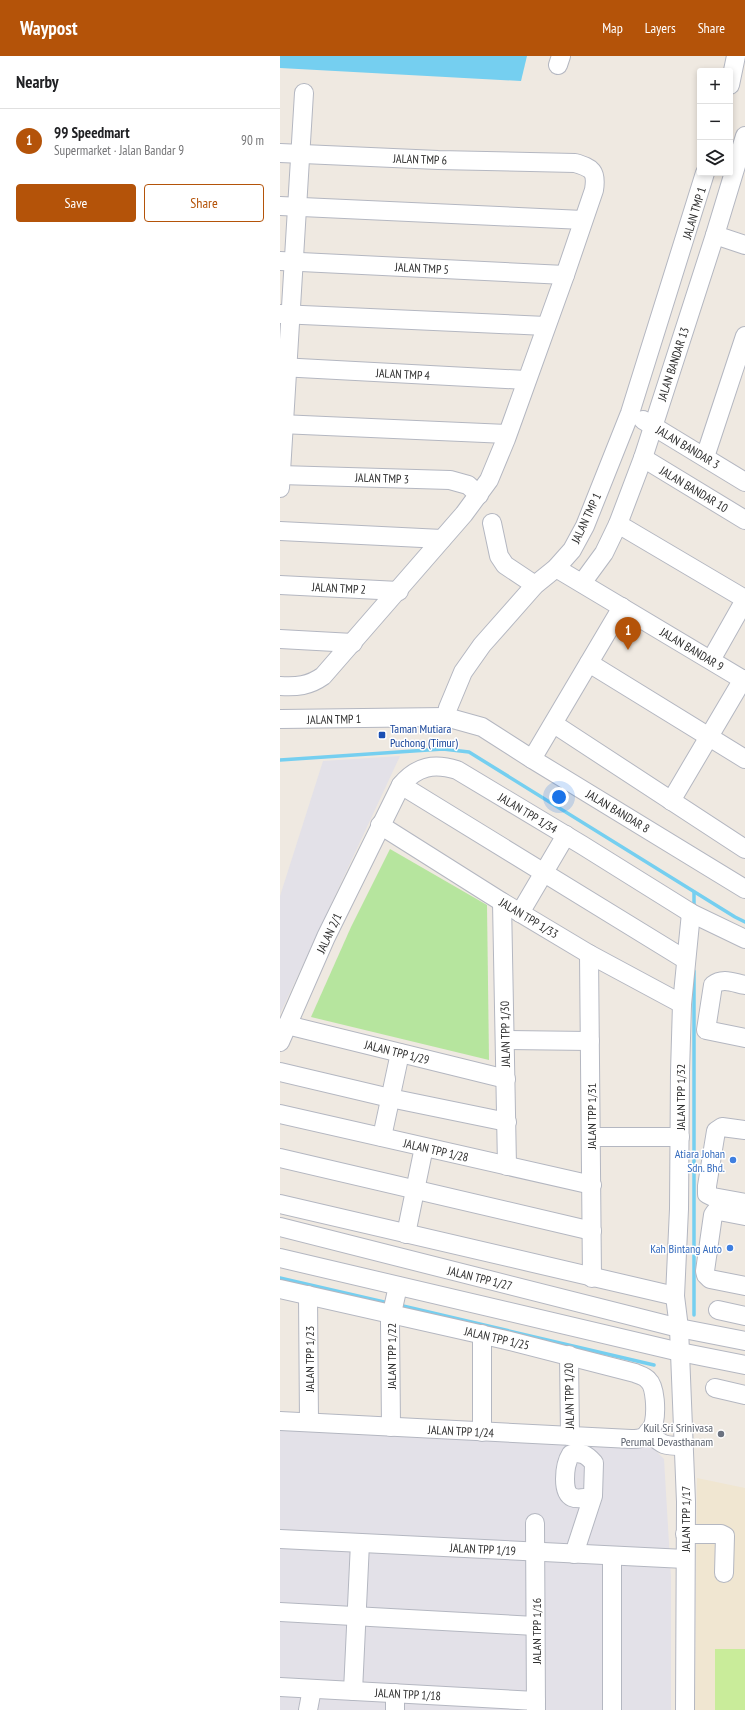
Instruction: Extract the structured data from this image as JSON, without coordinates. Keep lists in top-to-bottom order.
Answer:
{
  "streets": {
    "street": [
      "JALAN TMP 6",
      "JALAN TMP 1",
      "JALAN TMP 5",
      "JALAN BANDAR 13",
      "JALAN TMP 4",
      "JALAN BANDAR 3",
      "JALAN TMP 3",
      "JALAN BANDAR 10",
      "JALAN TMP 2",
      "JALAN BANDAR 9",
      "JALAN BANDAR 8",
      "JALAN TPP 1/34",
      "JALAN TPP 1/33",
      "JALAN 2/1",
      "JALAN TPP 1/30",
      "JALAN TPP 1/29",
      "JALAN TPP 1/32",
      "JALAN TPP 1/31",
      "JALAN TPP 1/28",
      "JALAN TPP 1/27",
      "JALAN TPP 1/25",
      "JALAN TPP 1/22",
      "JALAN TPP 1/23",
      "JALAN TPP 1/20",
      "JALAN TPP 1/24",
      "JALAN TPP 1/17",
      "JALAN TPP 1/19",
      "JALAN TPP 1/16",
      "JALAN TPP 1/18"
    ]
  },
  "crossings": [
    ["JALAN TMP 1", "JALAN BANDAR 3"],
    ["JALAN TMP 1", "JALAN BANDAR 9"],
    ["JALAN TMP 1", "JALAN BANDAR 8"],
    ["JALAN BANDAR 13", "JALAN BANDAR 3"],
    ["JALAN BANDAR 13", "JALAN BANDAR 10"],
    ["JALAN BANDAR 13", "JALAN BANDAR 9"],
    ["JALAN TPP 1/34", "JALAN TPP 1/33"],
    ["JALAN TPP 1/34", "JALAN 2/1"],
    ["JALAN TPP 1/34", "JALAN TPP 1/32"],
    ["JALAN TPP 1/33", "JALAN 2/1"],
    ["JALAN TPP 1/33", "JALAN TPP 1/30"],
    ["JALAN TPP 1/33", "JALAN TPP 1/32"],
    ["JALAN TPP 1/33", "JALAN TPP 1/31"],
    ["JALAN 2/1", "JALAN TPP 1/29"],
    ["JALAN TPP 1/30", "JALAN TPP 1/29"],
    ["JALAN TPP 1/30", "JALAN TPP 1/28"],
    ["JALAN TPP 1/32", "JALAN TPP 1/27"],
    ["JALAN TPP 1/32", "JALAN TPP 1/17"],
    ["JALAN TPP 1/31", "JALAN TPP 1/28"],
    ["JALAN TPP 1/27", "JALAN TPP 1/17"],
    ["JALAN TPP 1/25", "JALAN TPP 1/22"],
    ["JALAN TPP 1/25", "JALAN TPP 1/23"],
    ["JALAN TPP 1/25", "JALAN TPP 1/20"],
    ["JALAN TPP 1/25", "JALAN TPP 1/24"],
    ["JALAN TPP 1/22", "JALAN TPP 1/24"],
    ["JALAN TPP 1/23", "JALAN TPP 1/24"],
    ["JALAN TPP 1/20", "JALAN TPP 1/24"],
    ["JALAN TPP 1/17", "JALAN TPP 1/19"],
    ["JALAN TPP 1/19", "JALAN TPP 1/16"],
    ["JALAN TPP 1/16", "JALAN TPP 1/18"]
  ],
  "places": {
    "transit": ["Taman Mutiara Puchong (Timur)"],
    "other": ["Atiara Johan Sdn. Bhd.", "Kah Bintang Auto", "Kuil Sri Srinivasa Perumal Devasthanam"]
  },
  "page": {
    "header": "Waypost",
    "nav": ["Map", "Layers", "Share"],
    "heading": "Nearby",
    "map_buttons": ["+", "−"],
    "list": [
      {
        "mark": "1",
        "name": "99 Speedmart",
        "note": "Supermarket · Jalan Bandar 9",
        "value": "90 m"
      }
    ],
    "buttons": ["Save", "Share"],
    "pins": "1"
  }
}
